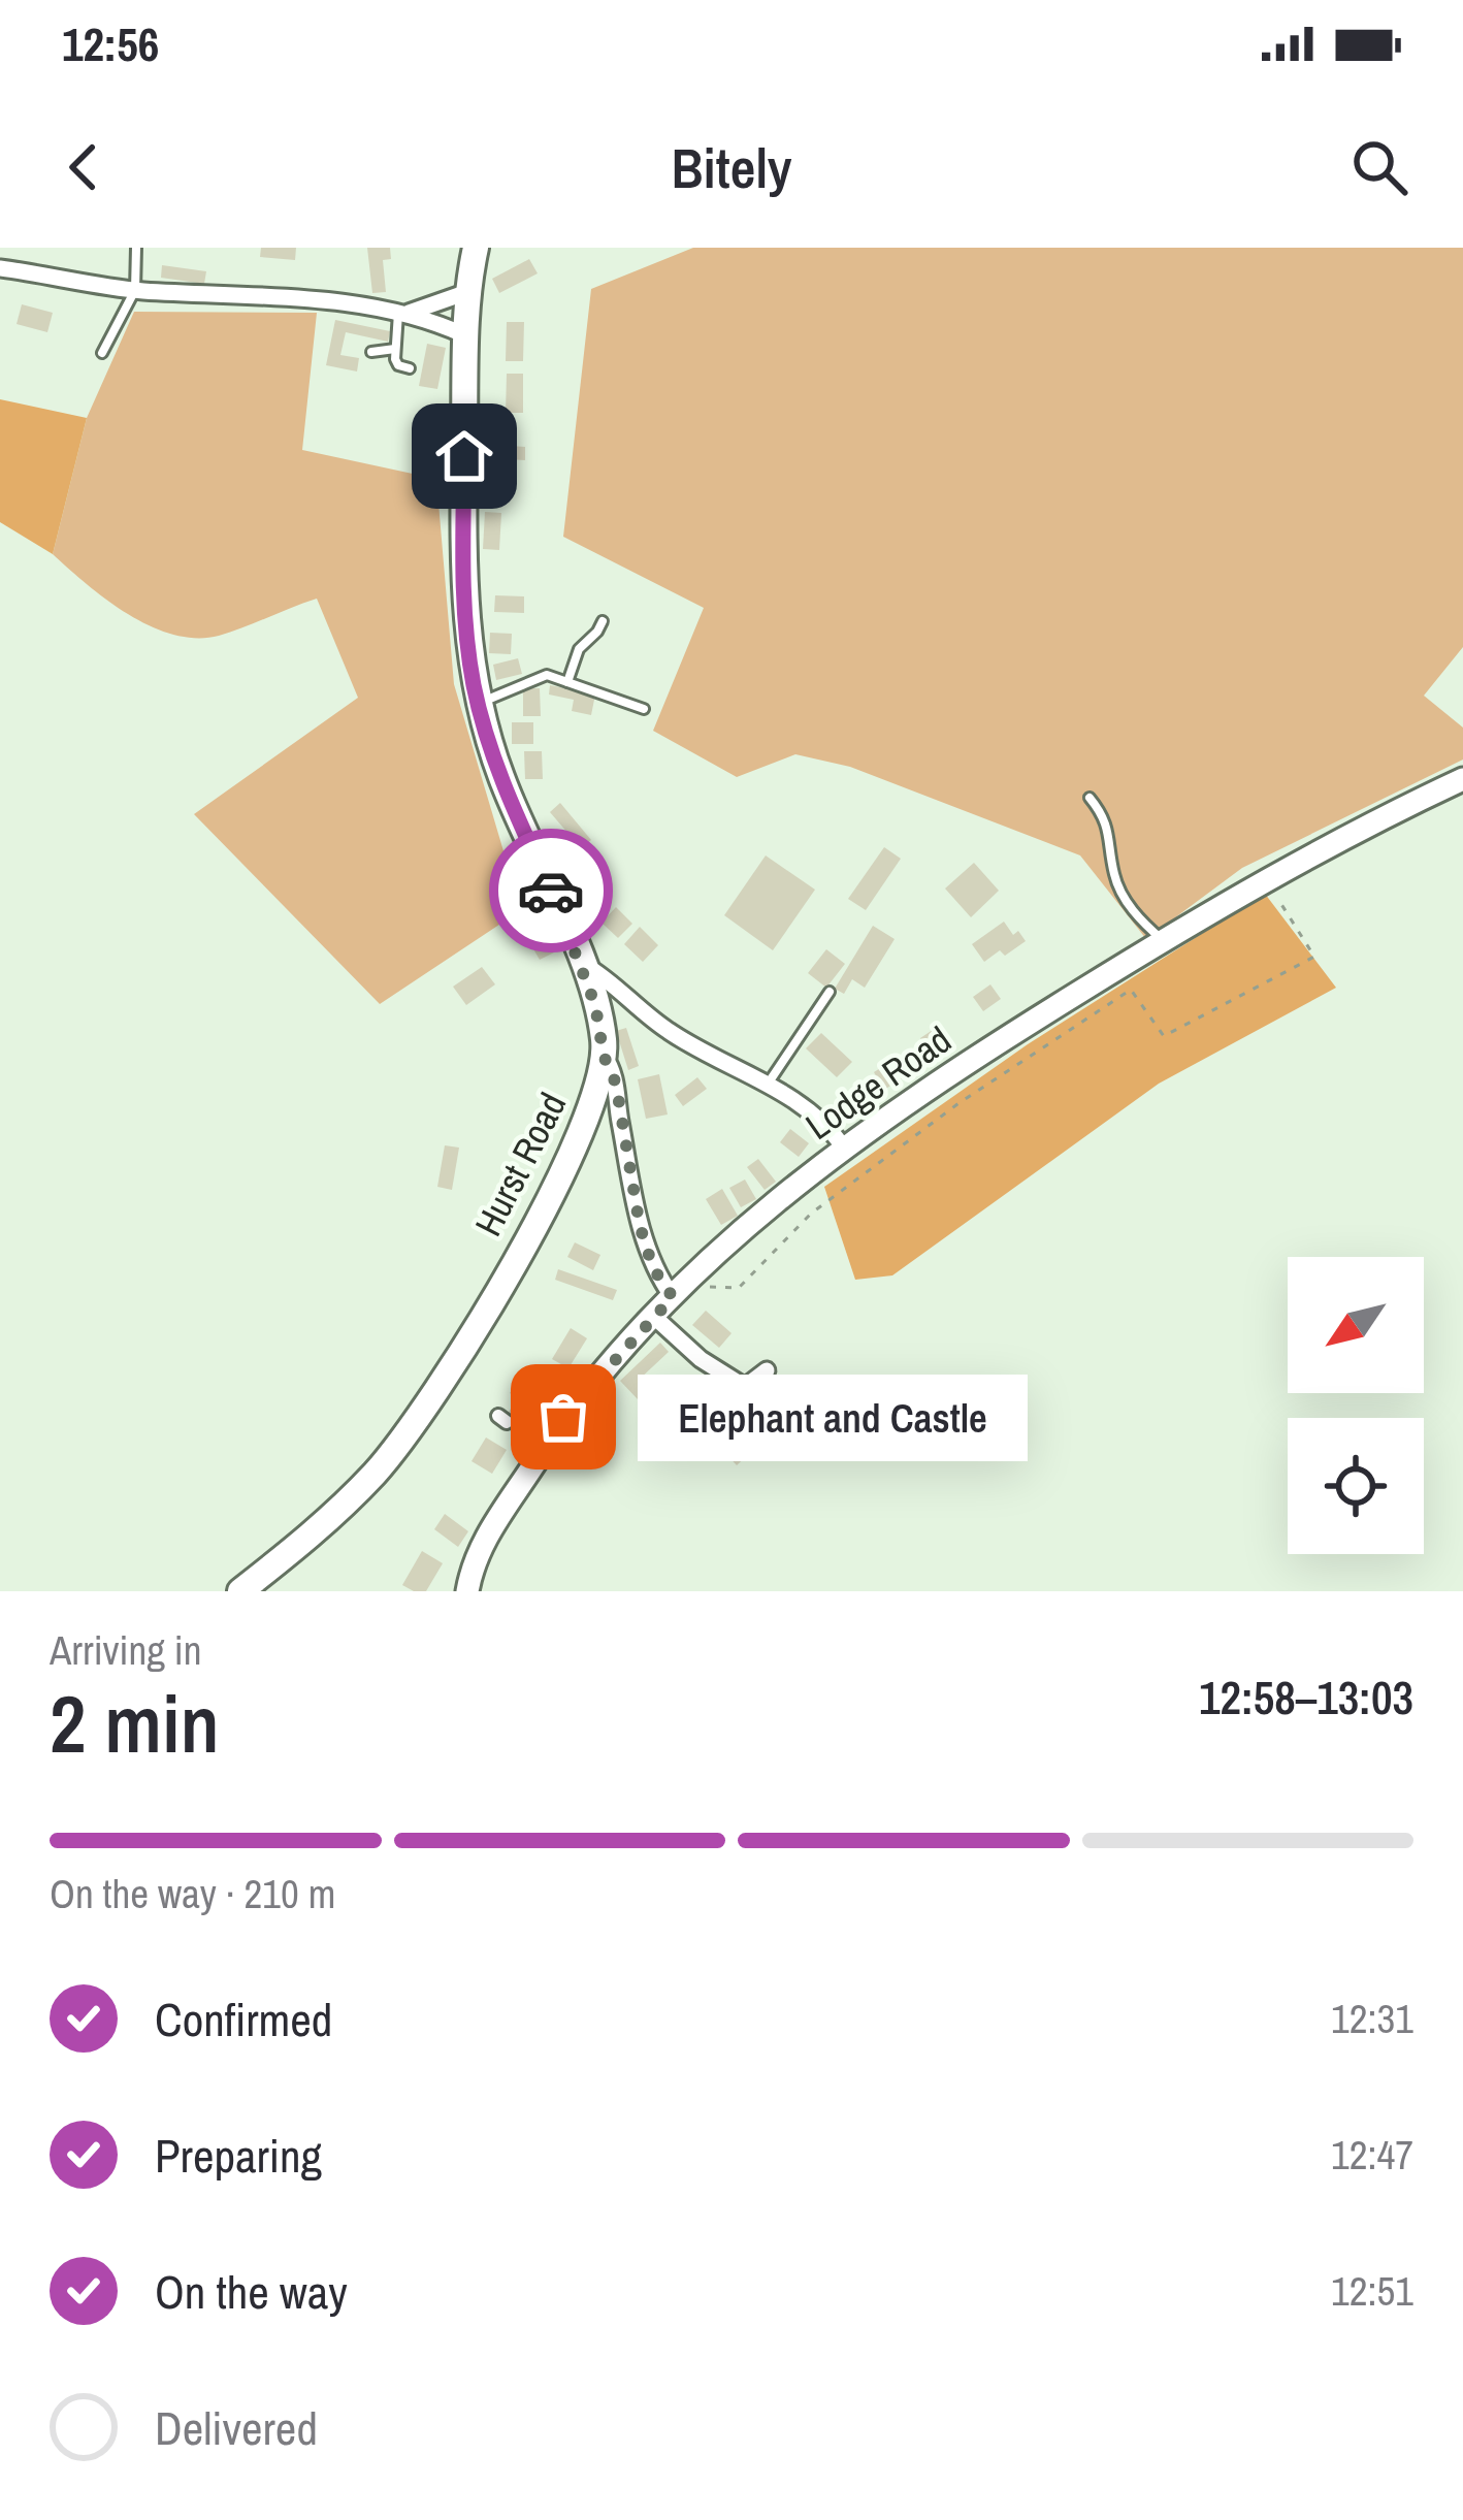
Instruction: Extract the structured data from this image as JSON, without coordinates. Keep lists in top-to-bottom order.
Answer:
{
  "streets": {
    "main road": ["Lodge Road", "Hurst Road"]
  },
  "places": ["Elephant and Castle"],
  "north": "bottom left",
  "page": {
    "status": "12:56",
    "header": "Bitely",
    "bubble": "Elephant and Castle",
    "heading": ["2 min", "Arriving in", "12:58–13:03"],
    "bar": "On the way · 210 m",
    "list": [
      ["Confirmed", "12:31"],
      ["Preparing", "12:47"],
      ["On the way", "12:51"],
      "Delivered"
    ]
  }
}
